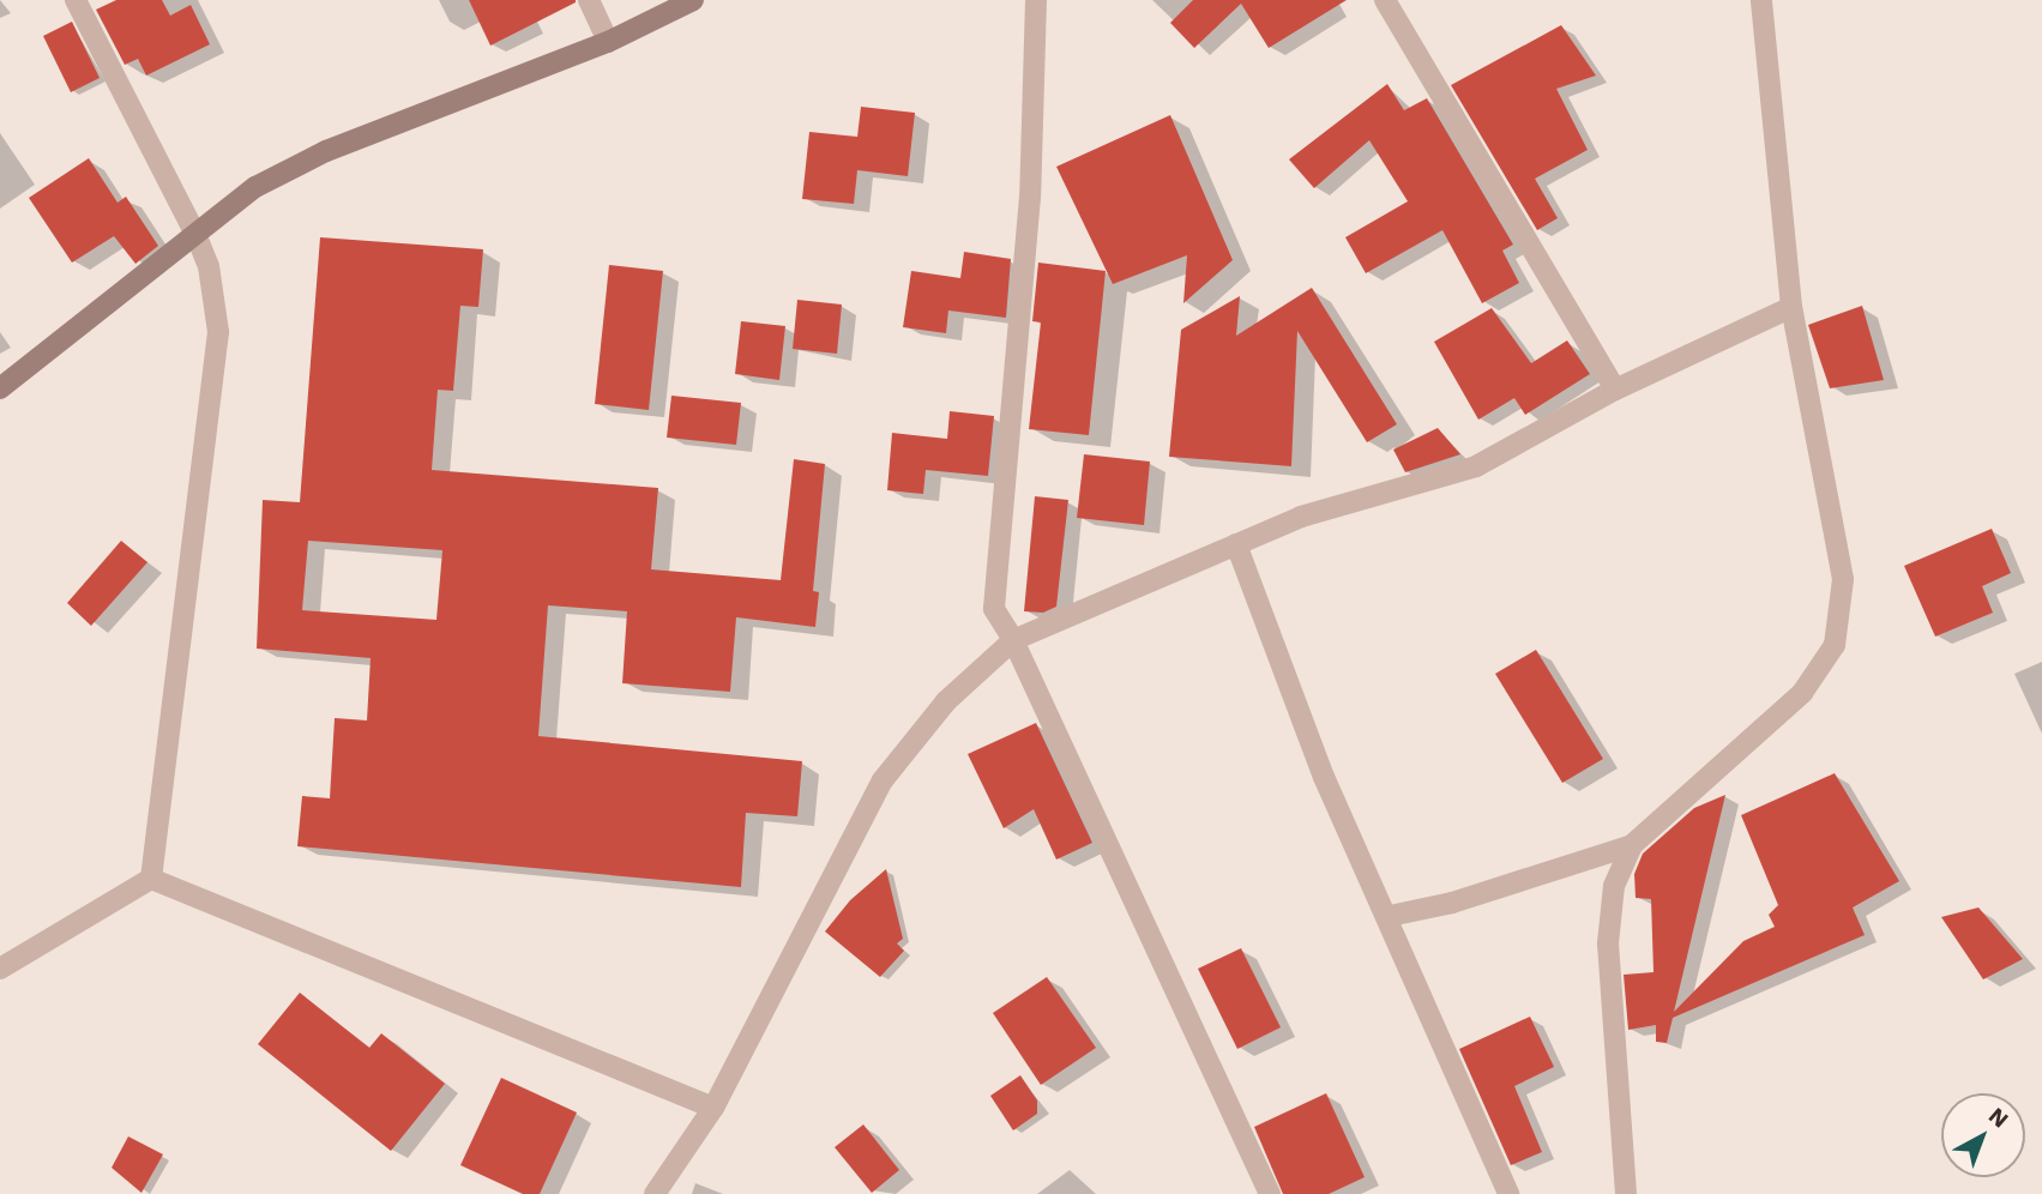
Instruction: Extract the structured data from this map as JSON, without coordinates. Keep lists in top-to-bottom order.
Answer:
{
  "north": "top right"
}
